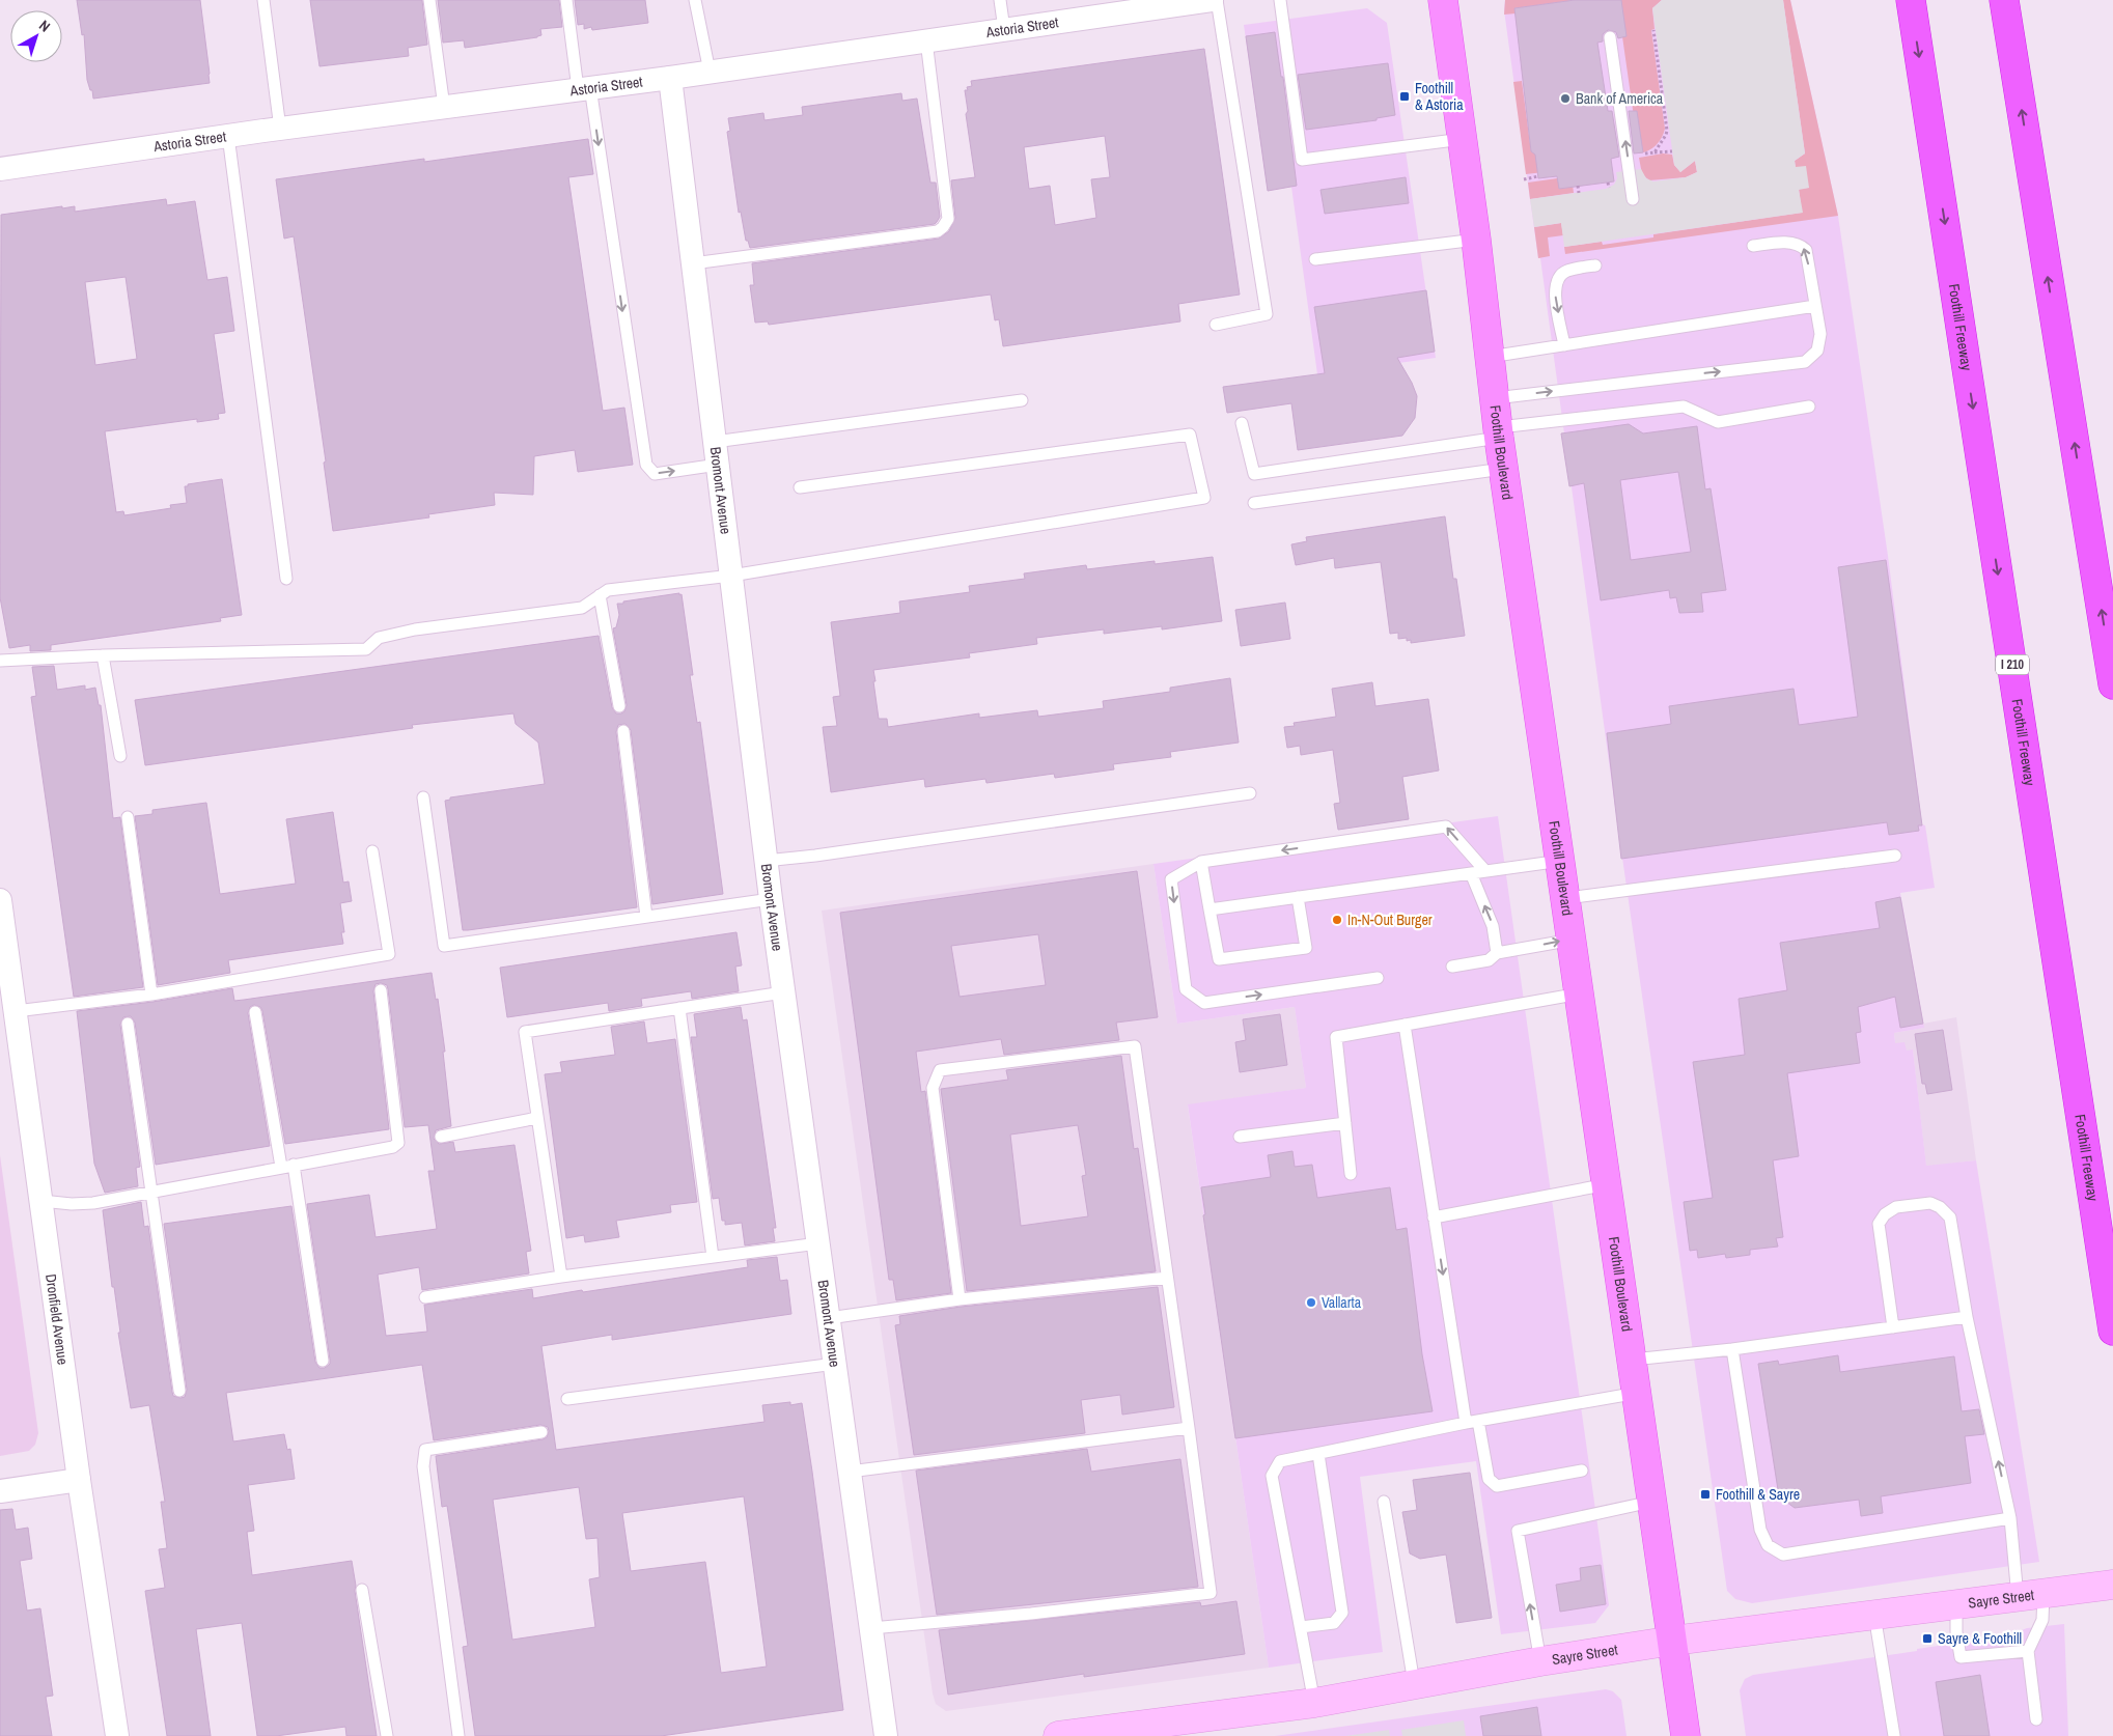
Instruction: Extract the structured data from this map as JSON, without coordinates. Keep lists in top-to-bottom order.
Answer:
{
  "streets": {
    "highway": ["Foothill Freeway", "I 210"],
    "main road": ["Foothill Boulevard"],
    "street": [
      "Astoria Street",
      "Bromont Avenue",
      "Dronfield Avenue",
      "Sayre Street"
    ]
  },
  "crossings": [
    ["Astoria Street", "Bromont Avenue"],
    ["Foothill Boulevard", "Sayre Street"]
  ],
  "places": {
    "transit": ["Foothill & Astoria", "Foothill & Sayre", "Sayre & Foothill"],
    "other": ["Bank of America", "In-N-Out Burger", "Vallarta"]
  },
  "north": "top right"
}
